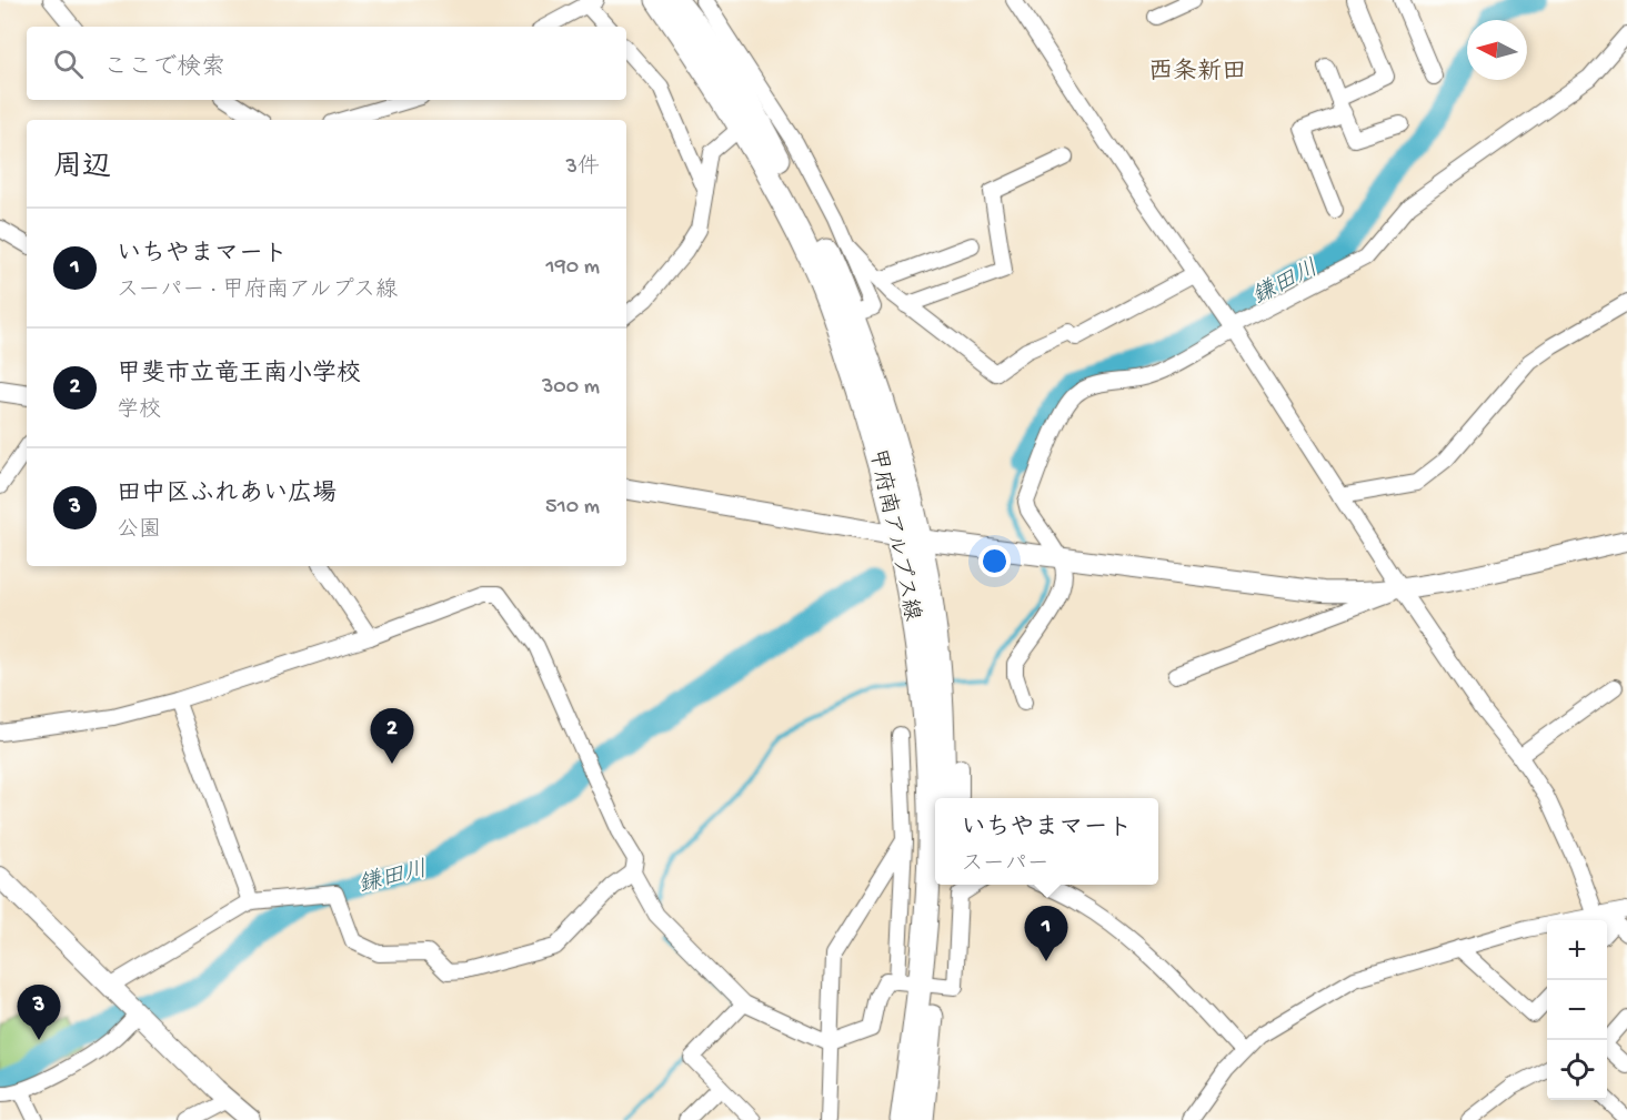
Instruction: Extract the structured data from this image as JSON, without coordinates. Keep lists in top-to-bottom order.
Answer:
{
  "streets": {
    "main road": ["甲府南アルプス線"]
  },
  "districts": ["西条新田"],
  "water": ["鎌田川"],
  "north": "left",
  "page": {
    "search": "ここで検索",
    "heading": ["周辺", "3件"],
    "list": [
      {
        "mark": "1",
        "name": "いちやまマート",
        "note": "スーパー · 甲府南アルプス線",
        "value": "190 m"
      },
      {
        "mark": "2",
        "name": "甲斐市立竜王南小学校",
        "note": "学校",
        "value": "300 m"
      },
      {
        "mark": "3",
        "name": "田中区ふれあい広場",
        "note": "公園",
        "value": "510 m"
      }
    ],
    "pins": ["2", "1", "3"],
    "popup": ["いちやまマート", "スーパー"],
    "map_buttons": ["+", "−"]
  }
}
